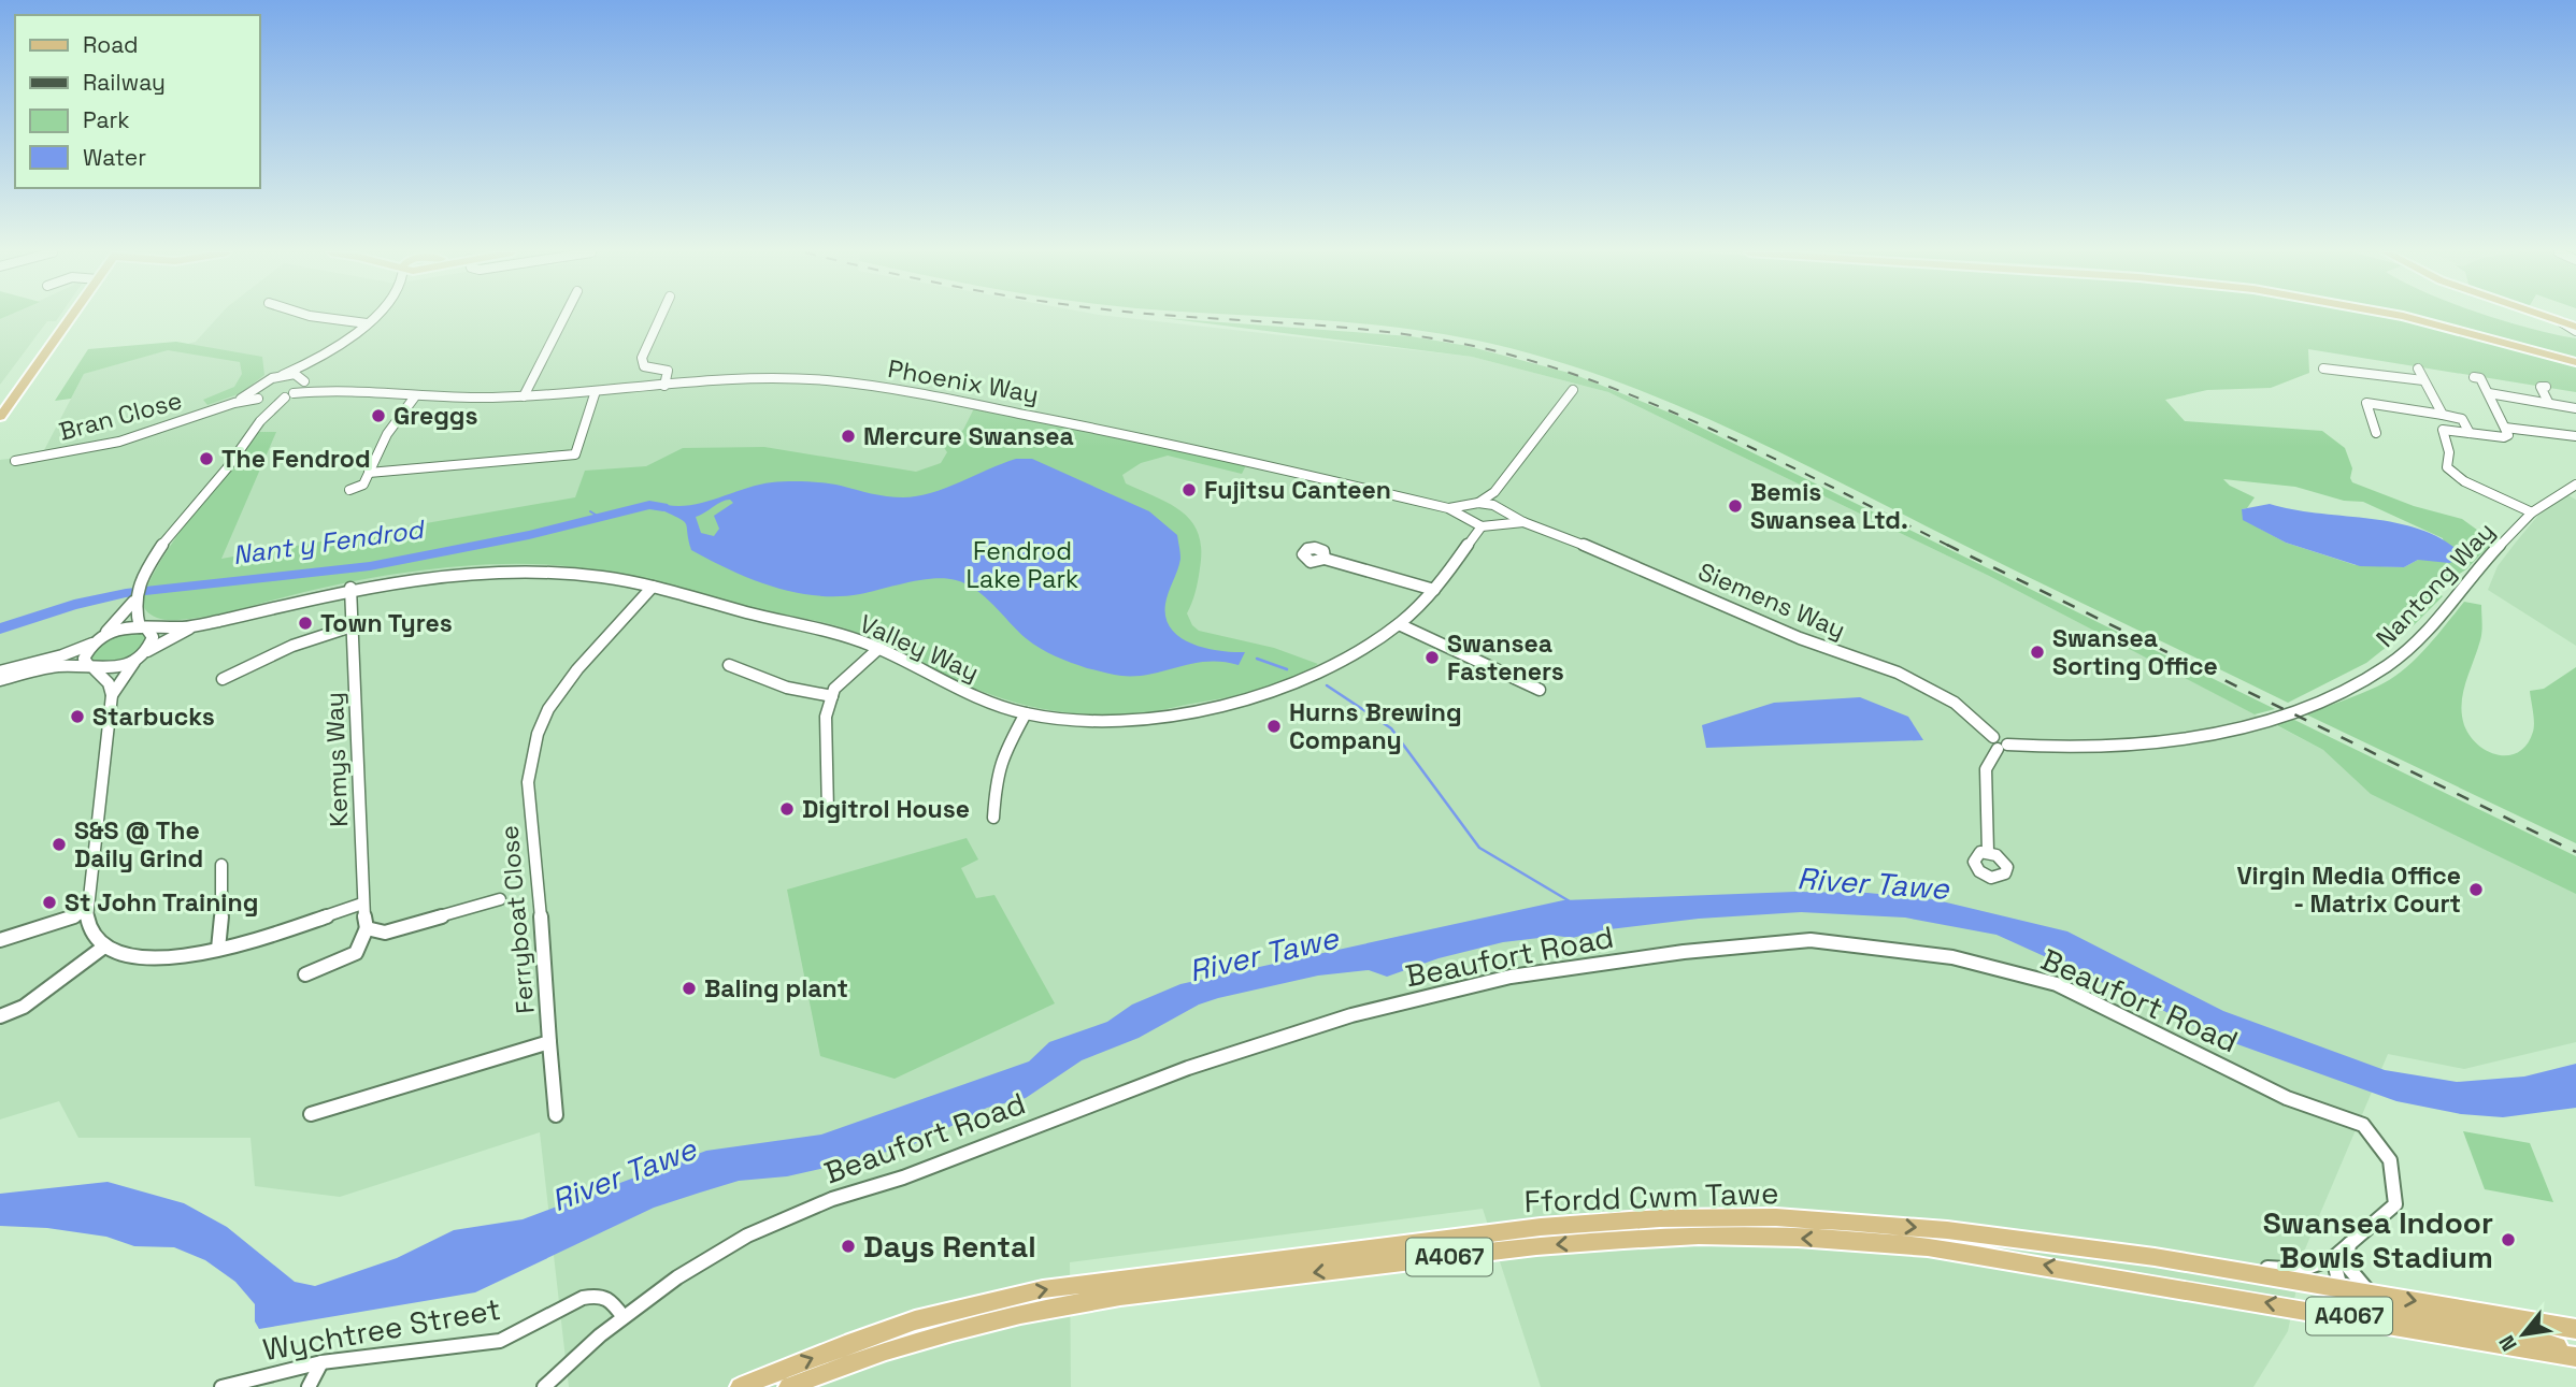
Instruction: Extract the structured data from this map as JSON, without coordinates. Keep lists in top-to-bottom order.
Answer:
{
  "streets": {
    "main road": ["Ffordd Cwm Tawe", "A4067"],
    "street": [
      "Phoenix Way",
      "Bran Close",
      "Nantong Way",
      "Siemens Way",
      "Valley Way",
      "Kemys Way",
      "Ferryboat Close",
      "Beaufort Road",
      "Wychtree Street"
    ]
  },
  "crossings": [
    ["Phoenix Way", "Bran Close"],
    ["Phoenix Way", "Siemens Way"],
    ["Phoenix Way", "Valley Way"],
    ["Nantong Way", "Siemens Way"],
    ["Siemens Way", "Valley Way"],
    ["Valley Way", "Kemys Way"],
    ["Valley Way", "Ferryboat Close"],
    ["Beaufort Road", "Wychtree Street"]
  ],
  "water": ["Nant y Fendrod", "River Tawe"],
  "parks": ["Fendrod Lake Park"],
  "places": [
    "Greggs",
    "Mercure Swansea",
    "The Fendrod",
    "Fujitsu Canteen",
    "Bemis Swansea Ltd.",
    "Town Tyres",
    "Swansea Sorting Office",
    "Swansea Fasteners",
    "Starbucks",
    "Hurns Brewing Company",
    "Digitrol House",
    "S&S @ The Daily Grind",
    "Virgin Media Office - Matrix Court",
    "St John Training",
    "Baling plant",
    "Swansea Indoor Bowls Stadium",
    "Days Rental"
  ],
  "legend": [
    "Road",
    "Railway",
    "Park",
    "Water"
  ],
  "north": "bottom left"
}
